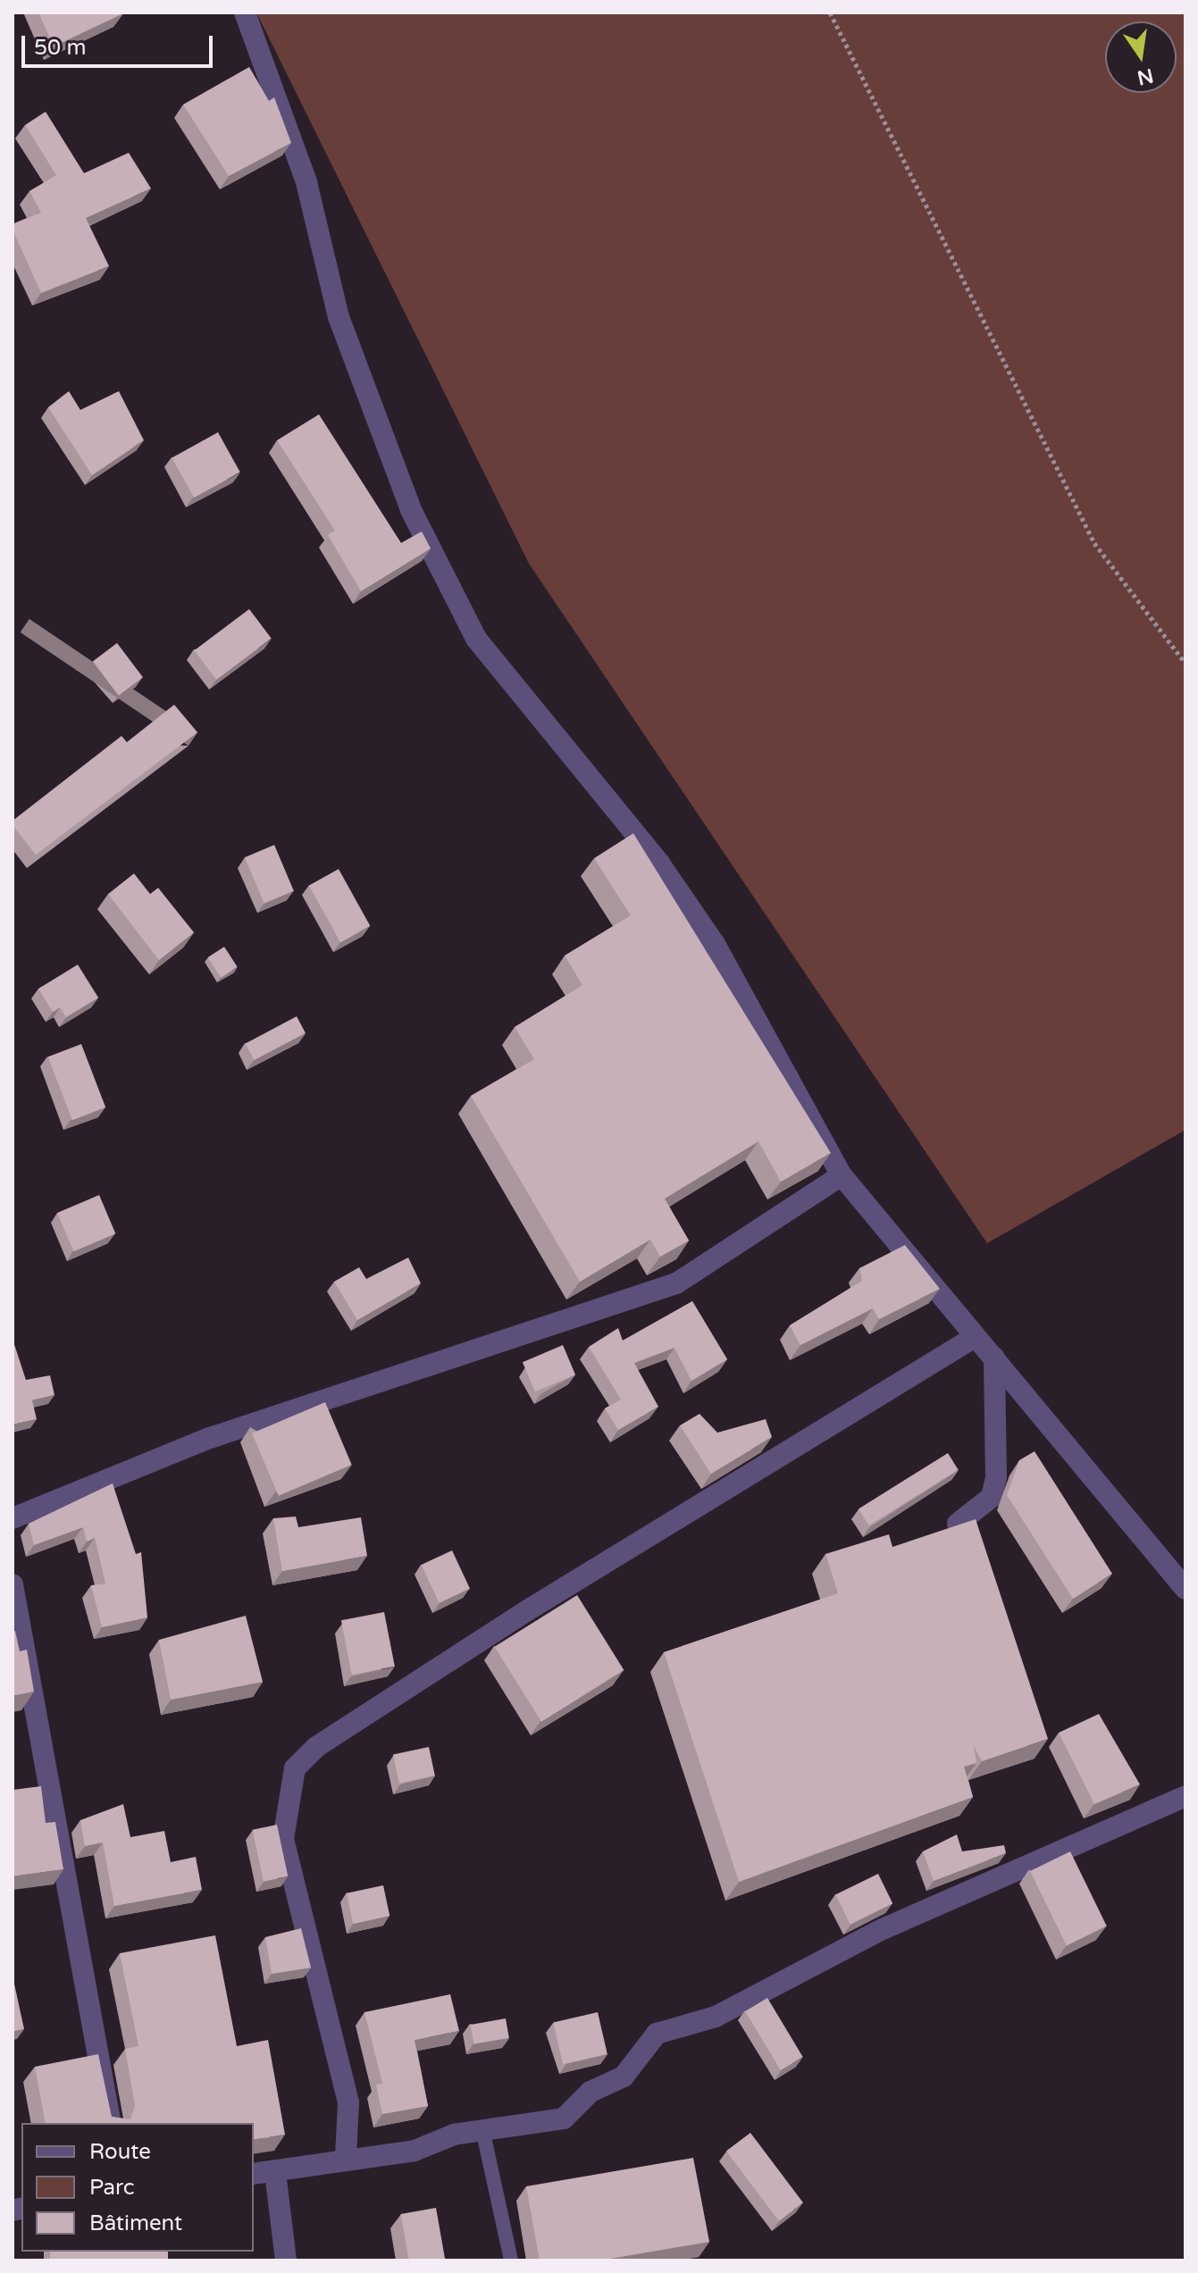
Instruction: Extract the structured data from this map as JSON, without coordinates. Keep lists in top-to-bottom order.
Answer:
{
  "legend": ["Route", "Parc", "Bâtiment"],
  "scale_bar": "50 m",
  "north": "bottom"
}
